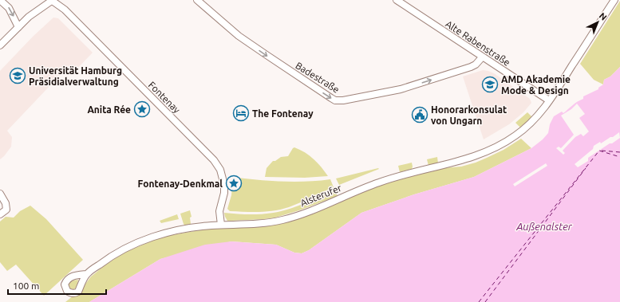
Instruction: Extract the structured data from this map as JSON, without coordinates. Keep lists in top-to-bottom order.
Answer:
{
  "streets": {
    "street": [
      "Alte Rabenstraße",
      "Badestraße",
      "Fontenay",
      "Alsterufer"
    ]
  },
  "crossings": [
    ["Alte Rabenstraße", "Badestraße"],
    ["Alte Rabenstraße", "Alsterufer"],
    ["Fontenay", "Alsterufer"]
  ],
  "one_way": ["Badestraße"],
  "water": ["Außenalster"],
  "places": {
    "school or university": ["Universität Hamburg Präsidialverwaltung", "AMD Akademie Mode & Design"],
    "place": ["Anita Rée", "Fontenay-Denkmal"],
    "hotel": ["The Fontenay"],
    "public building": ["Honorarkonsulat von Ungarn"]
  },
  "scale_bar": "100 m",
  "north": "top right"
}
